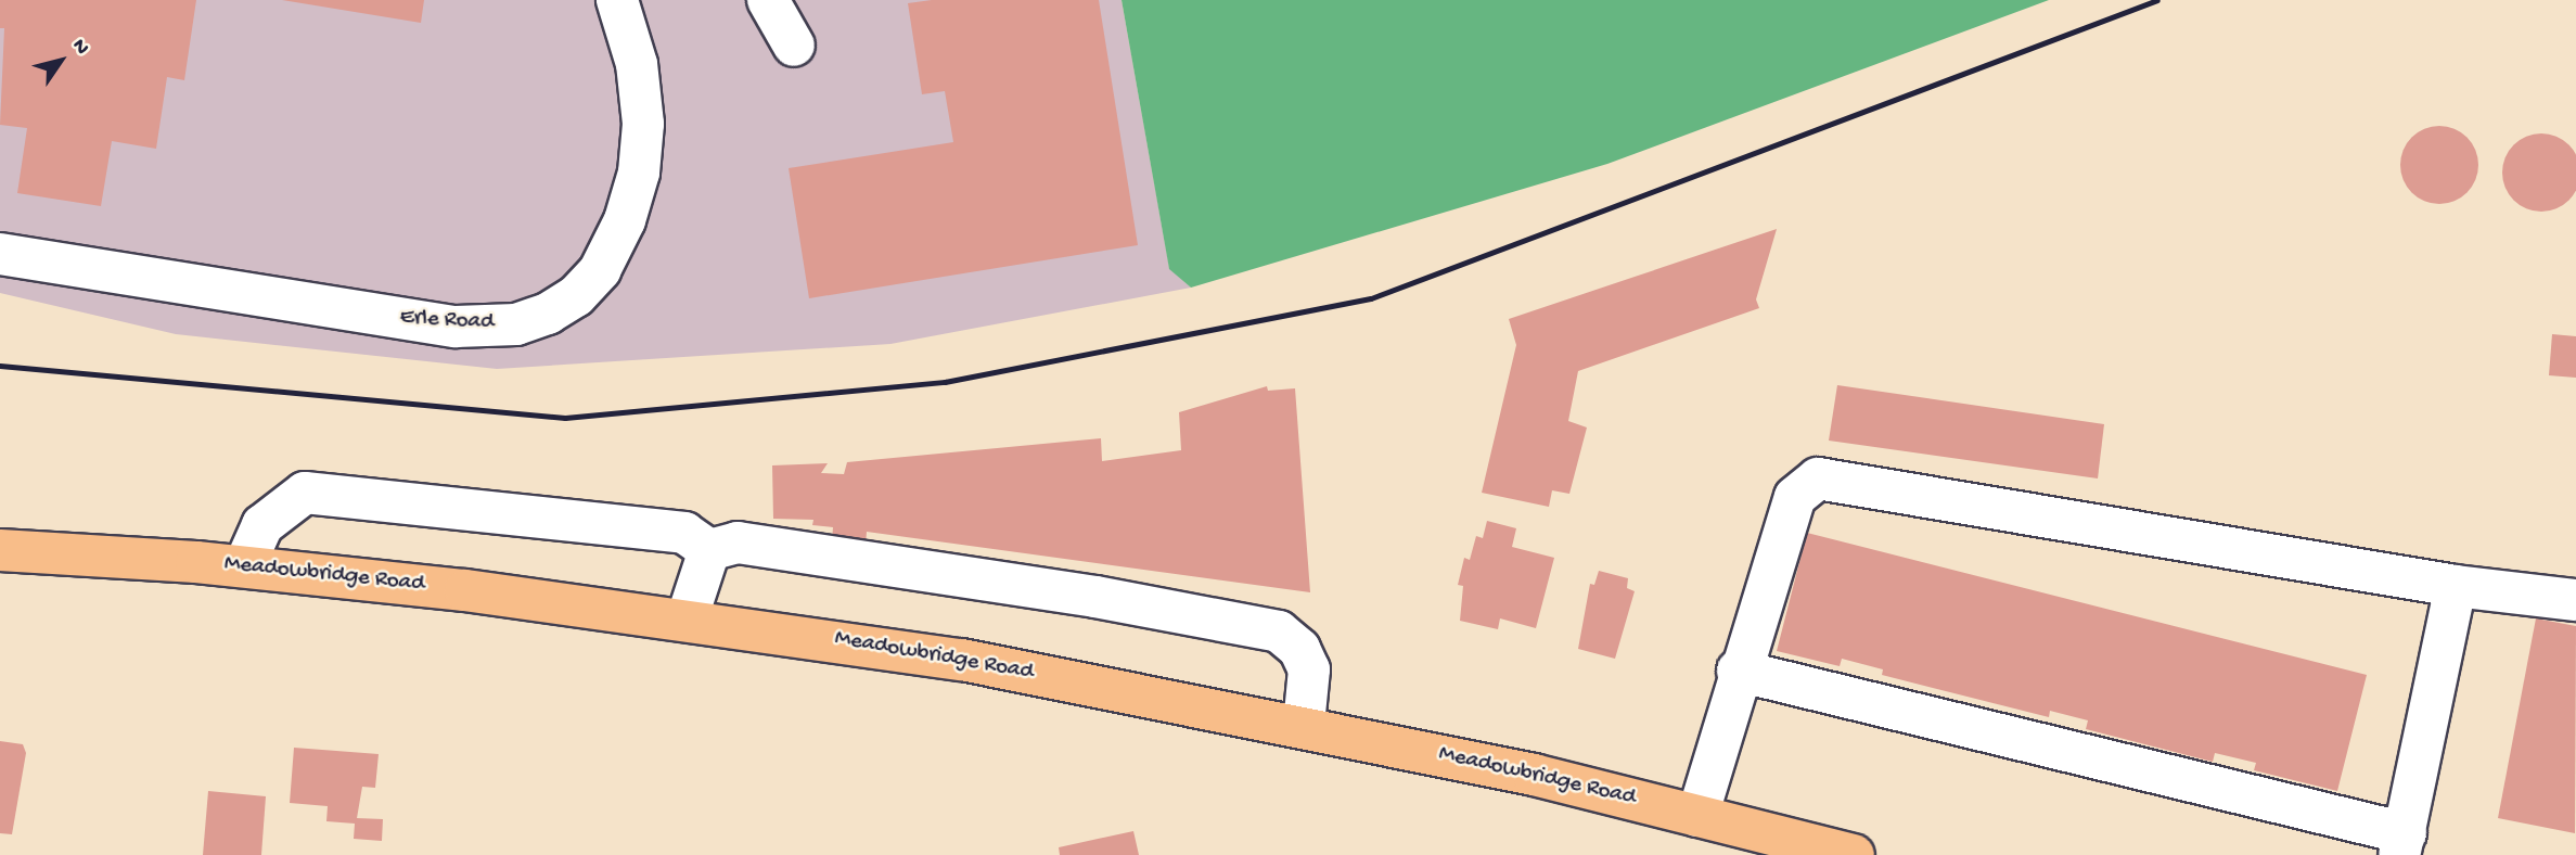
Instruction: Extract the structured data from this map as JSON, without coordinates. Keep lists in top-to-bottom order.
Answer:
{
  "streets": {
    "main road": ["Meadowbridge Road"],
    "street": ["Erle Road"]
  },
  "north": "top right"
}
